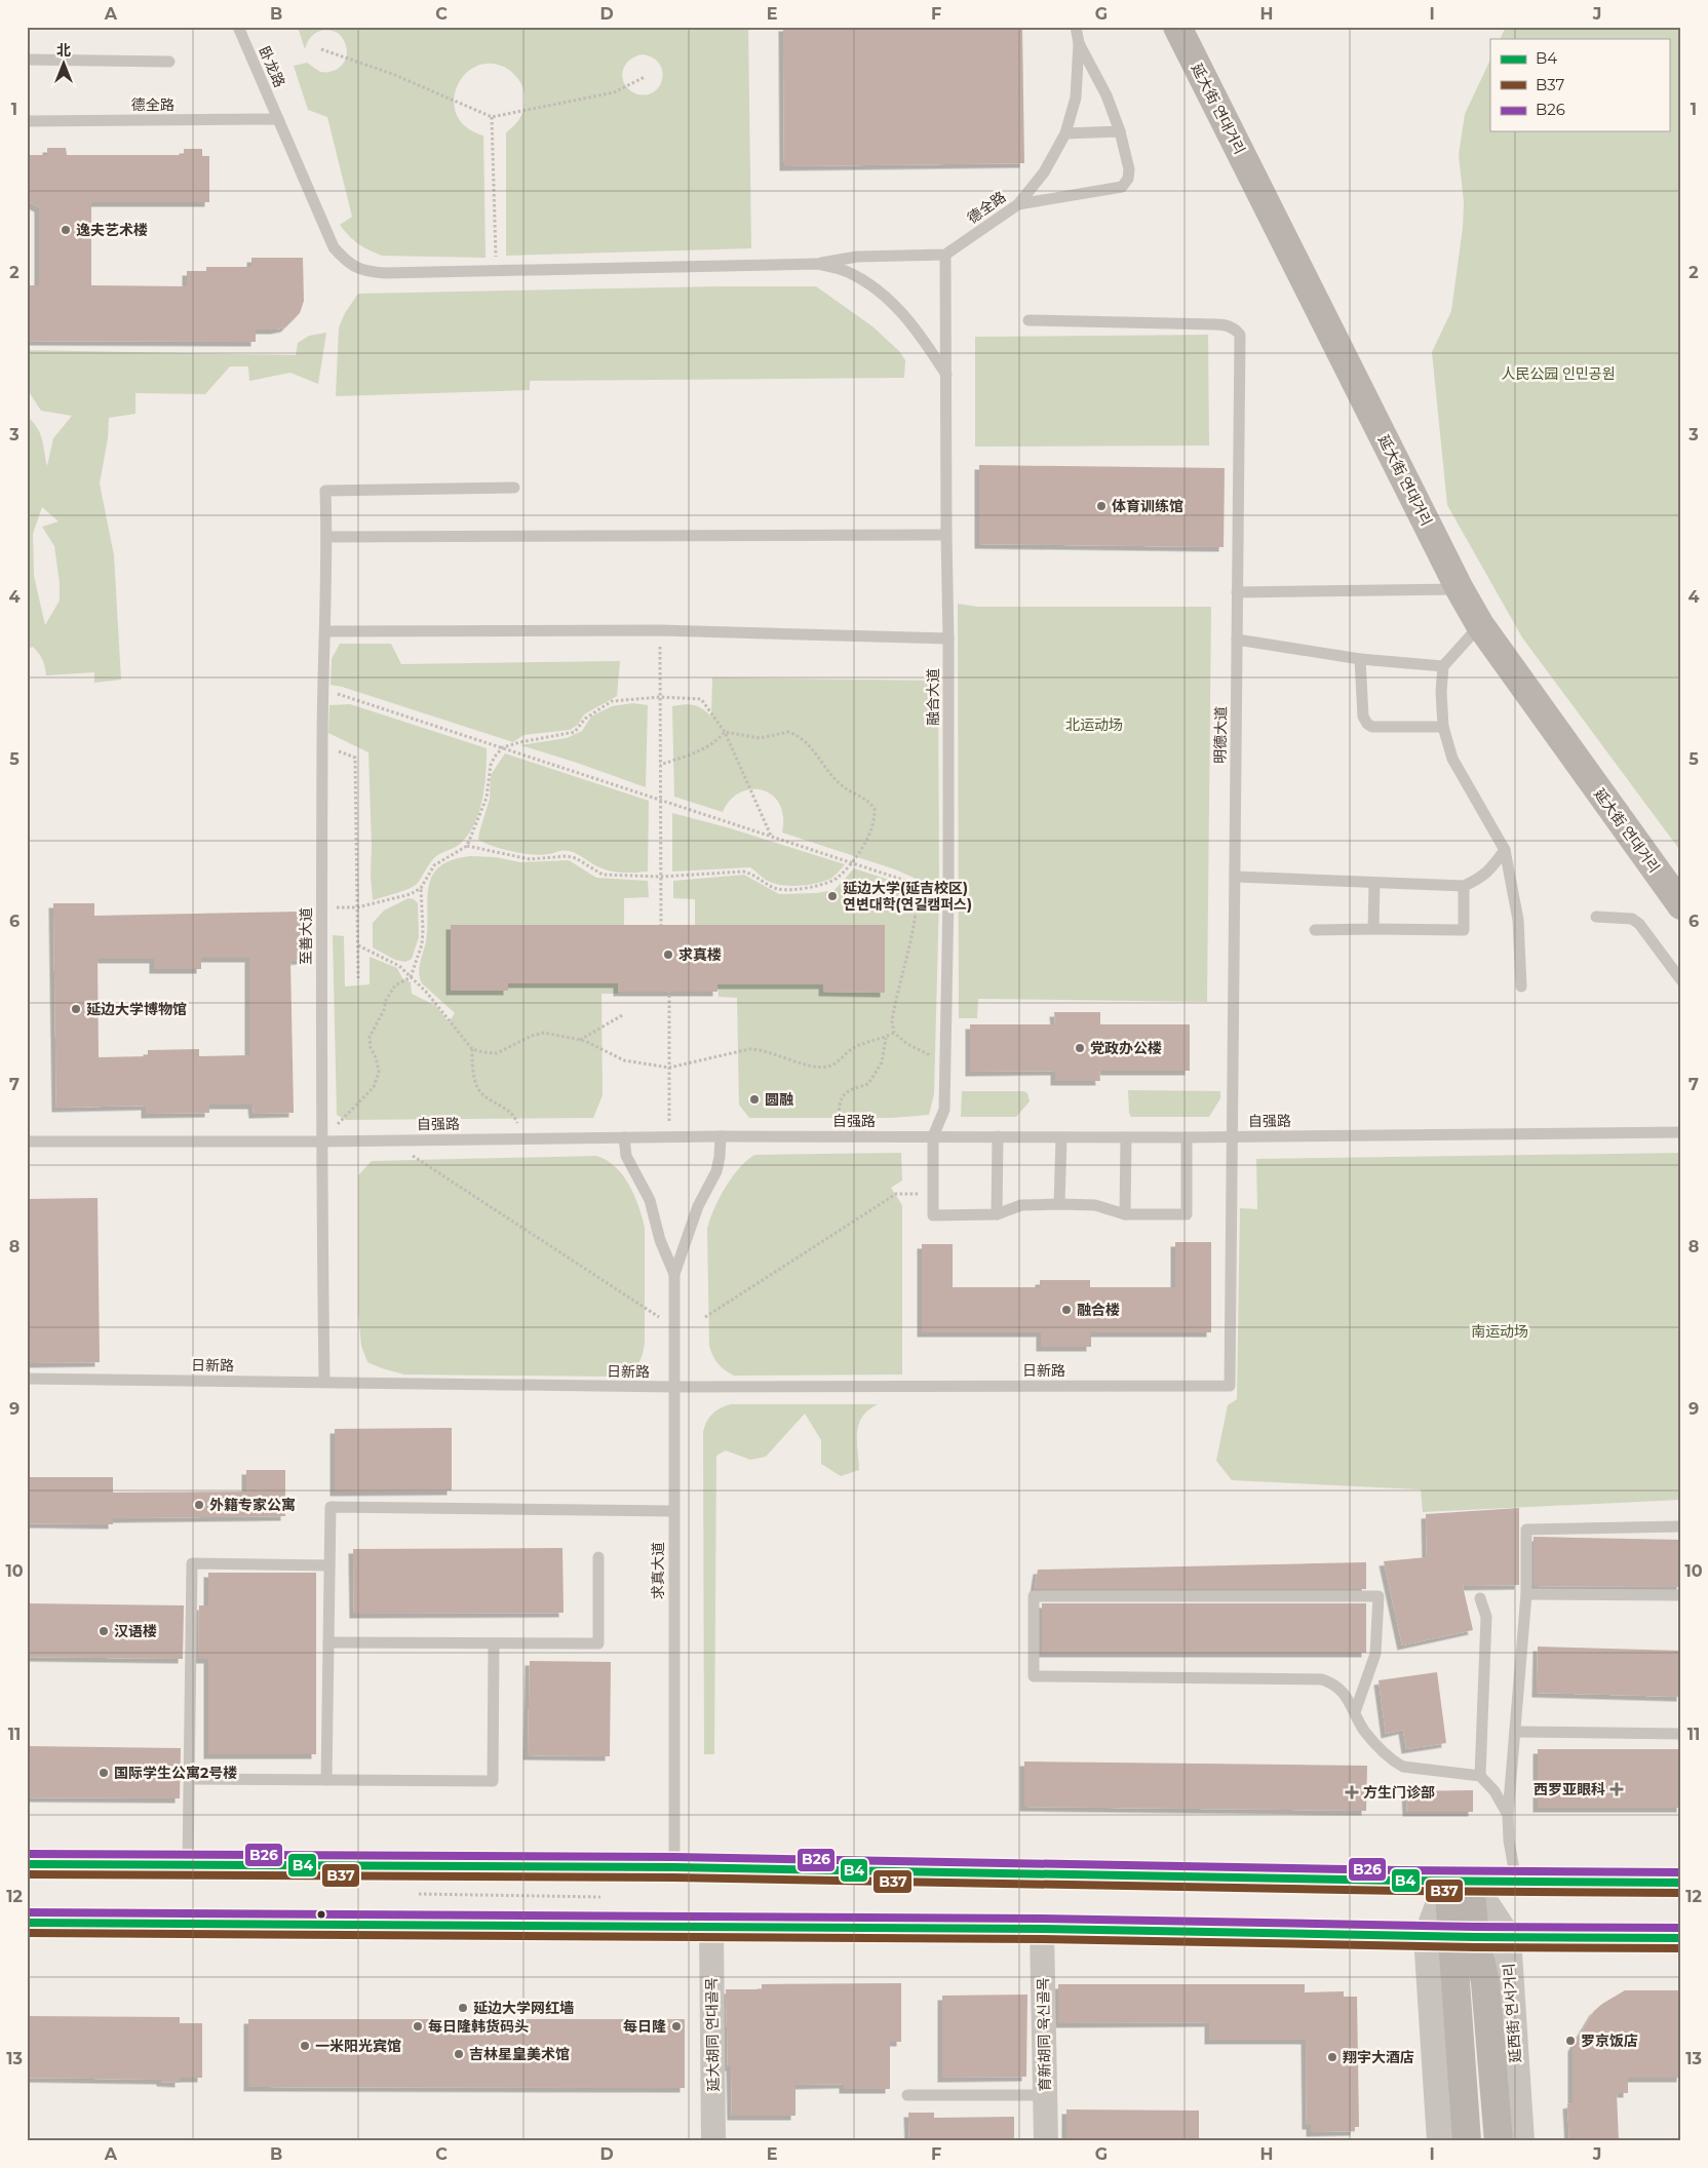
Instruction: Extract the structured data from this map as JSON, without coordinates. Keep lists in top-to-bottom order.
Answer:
{
  "streets": {
    "main road": ["延大街 연대거리", "延西街 연서거리"],
    "street": ["延大胡同 연대골목", "育新胡同 육신골목"],
    "lane": [
      "卧龙路",
      "德全路",
      "融合大道",
      "明德大道",
      "至善大道",
      "自强路",
      "日新路",
      "求真大道"
    ]
  },
  "crossings": [
    ["卧龙路", "德全路"],
    ["德全路", "融合大道"],
    ["融合大道", "自强路"],
    ["明德大道", "自强路"],
    ["明德大道", "日新路"],
    ["至善大道", "自强路"],
    ["至善大道", "日新路"],
    ["日新路", "求真大道"]
  ],
  "parks": ["人民公园 인민공원", "北运动场", "南运动场"],
  "places": {
    "other": [
      "逸夫艺术楼",
      "体育训练馆",
      "延边大学(延吉校区) 연변대학(연길캠퍼스)",
      "求真楼",
      "延边大学博物馆",
      "党政办公楼",
      "圆融",
      "融合楼",
      "外籍专家公寓",
      "汉语楼",
      "国际学生公寓2号楼",
      "延边大学网红墙",
      "每日隆韩货码头",
      "每日隆",
      "罗京饭店",
      "一米阳光宾馆",
      "吉林星皇美术馆",
      "翔宇大酒店"
    ],
    "health": ["西罗亚眼科", "方生门诊部"]
  },
  "lines": ["transit line B26", "transit line B4", "transit line B37"],
  "legend": ["B4", "B37", "B26"],
  "north": "top",
  "grid": {
    "columns": [
      "A",
      "B",
      "C",
      "D",
      "E",
      "F",
      "G",
      "H",
      "I",
      "J"
    ],
    "rows": [
      "1",
      "2",
      "3",
      "4",
      "5",
      "6",
      "7",
      "8",
      "9",
      "10",
      "11",
      "12",
      "13"
    ]
  }
}
